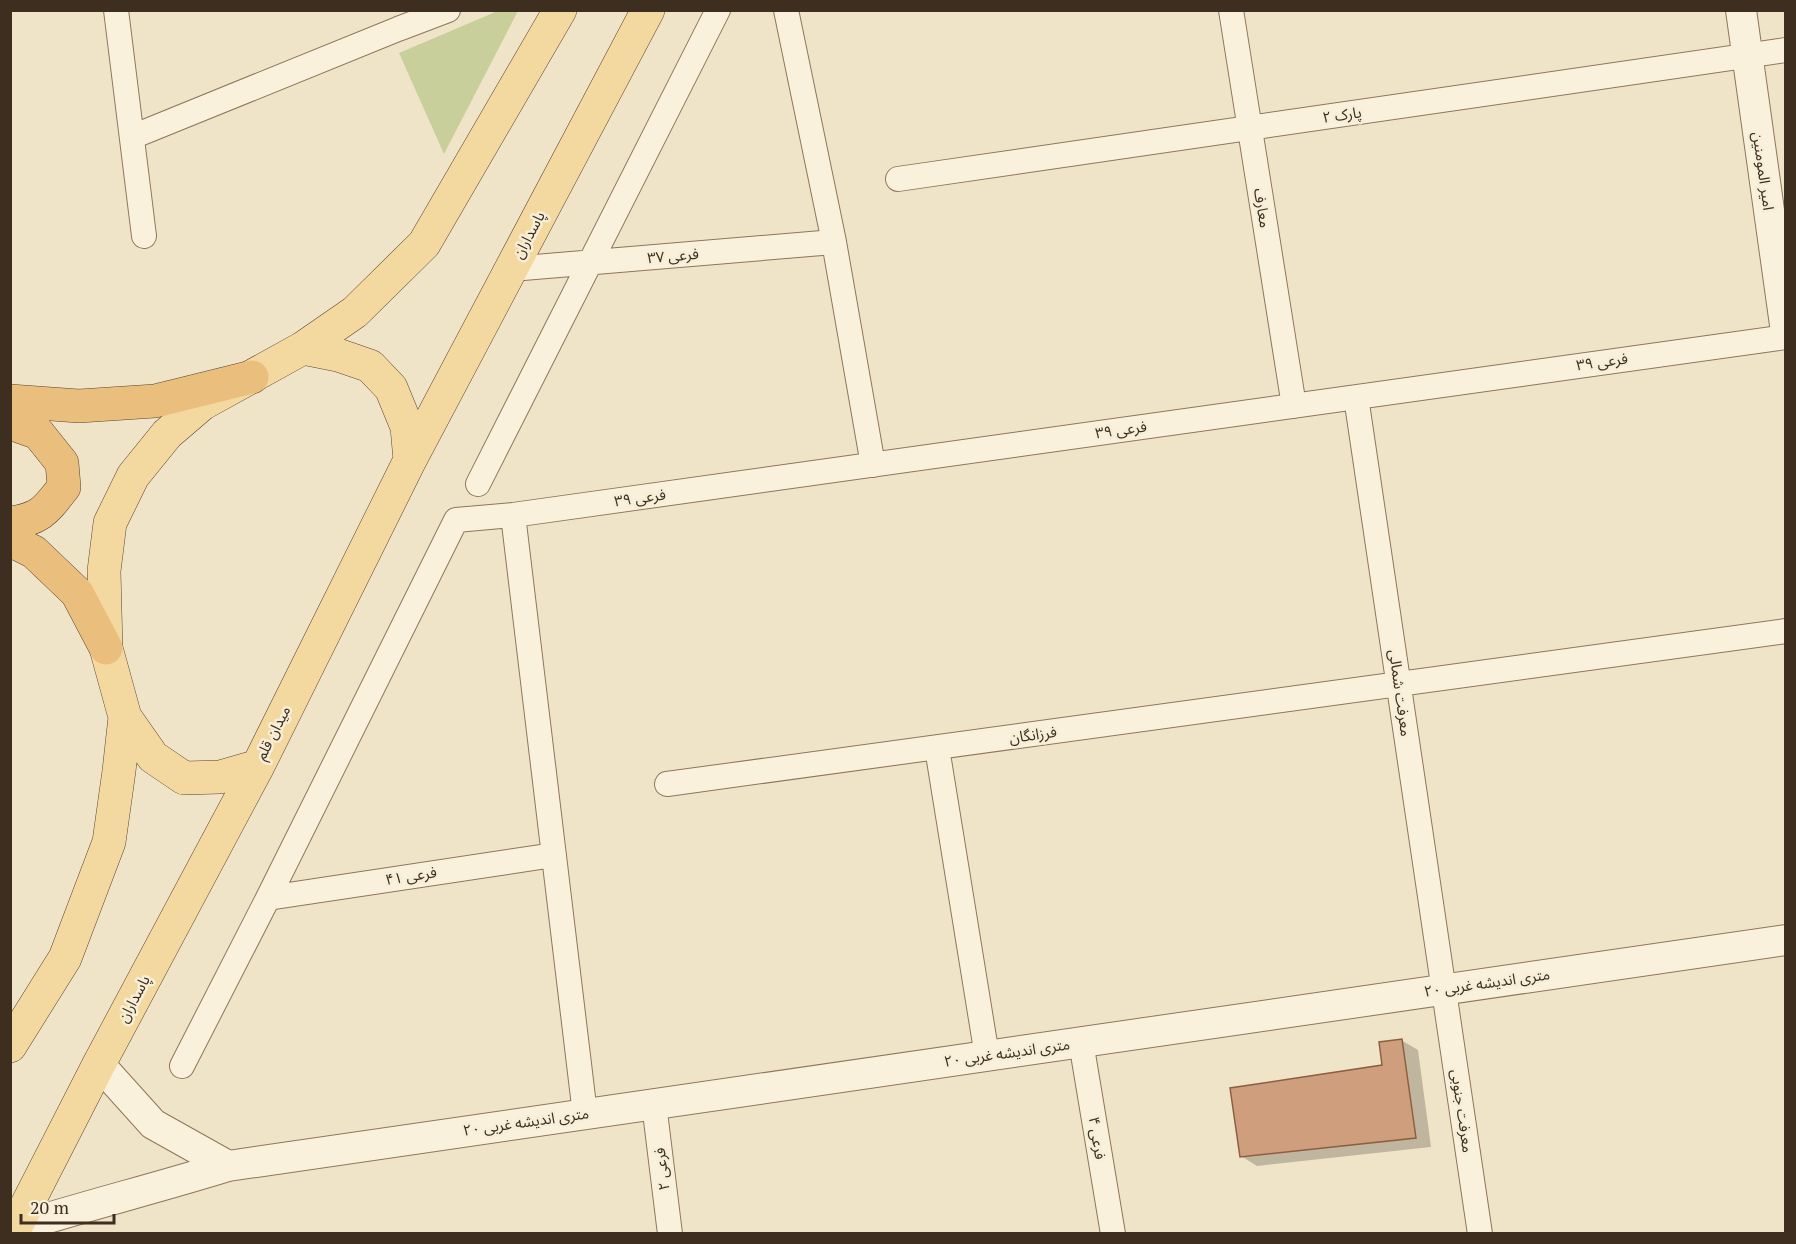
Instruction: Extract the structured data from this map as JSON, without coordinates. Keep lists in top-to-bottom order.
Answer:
{
  "streets": {
    "main road": ["پاسداران", "میدان قلم"],
    "street": [
      "پارک ۲",
      "امیر المومنین",
      "معارف",
      "فرعی ۳۷",
      "فرعی ۳۹",
      "معرفت شمالی",
      "فرزانگان",
      "فرعی ۴۱",
      "۲۰ متری اندیشه غربی",
      "معرفت جنوبی",
      "فرعی ۴",
      "فرعی ۲"
    ]
  },
  "crossings": [
    ["پارک ۲", "امیر المومنین"],
    ["پارک ۲", "معارف"],
    ["معارف", "فرعی ۳۹"],
    ["پاسداران", "فرعی ۳۷"],
    ["پاسداران", "میدان قلم"],
    ["پاسداران", "۲۰ متری اندیشه غربی"],
    ["فرعی ۳۹", "معرفت شمالی"],
    ["فرعی ۳۹", "فرعی ۴۱"],
    ["معرفت شمالی", "فرزانگان"],
    ["معرفت شمالی", "۲۰ متری اندیشه غربی"],
    ["معرفت شمالی", "معرفت جنوبی"],
    ["۲۰ متری اندیشه غربی", "معرفت جنوبی"],
    ["۲۰ متری اندیشه غربی", "فرعی ۴"],
    ["۲۰ متری اندیشه غربی", "فرعی ۲"]
  ],
  "scale_bar": "20 m"
}
